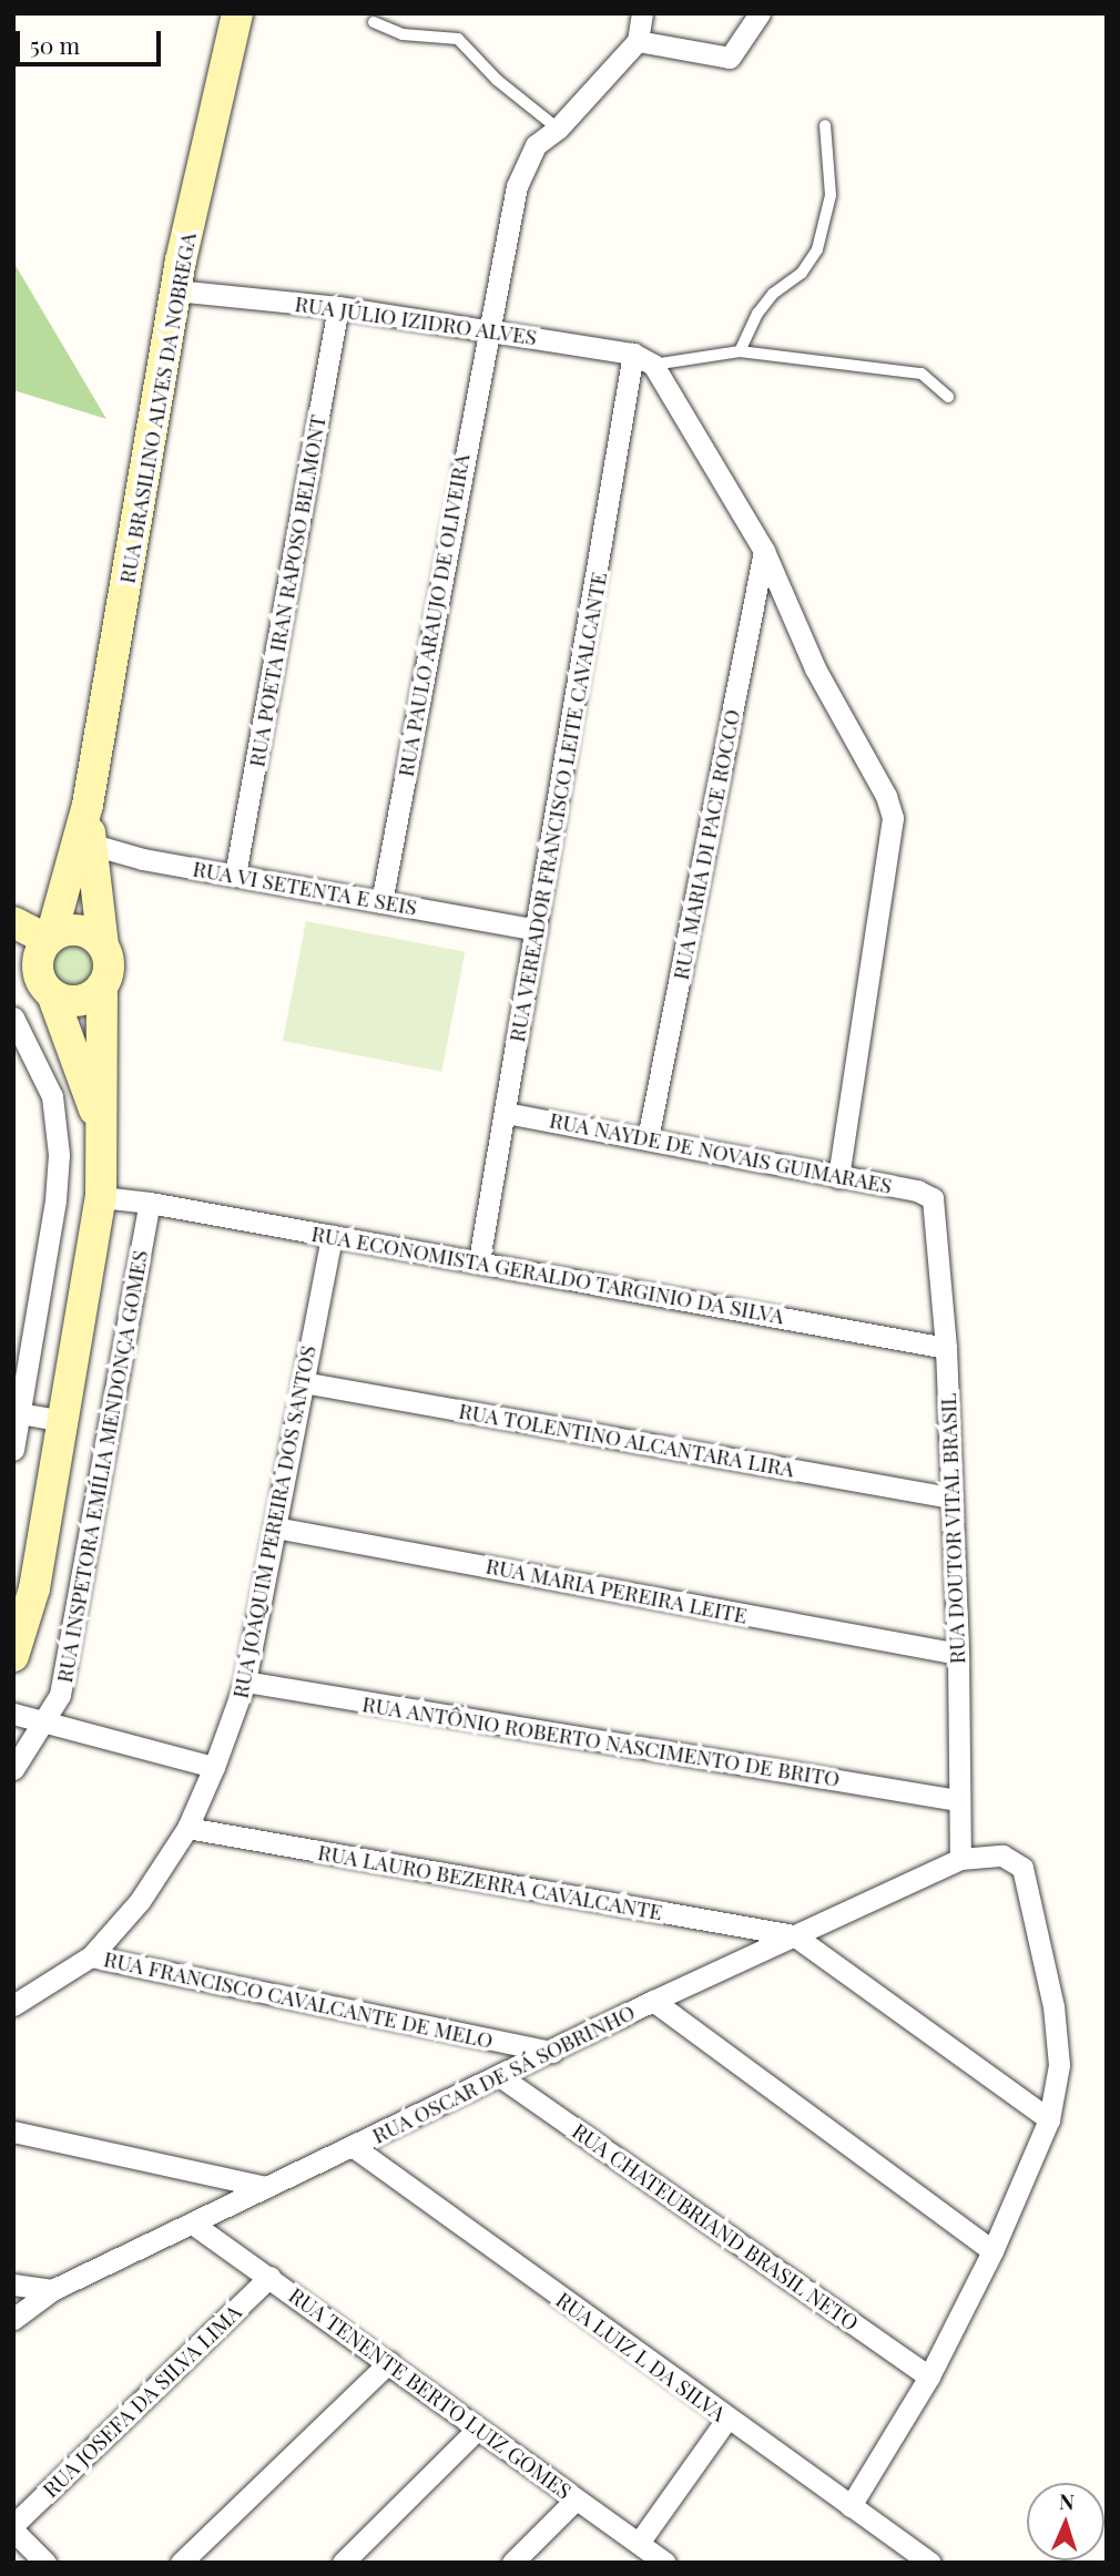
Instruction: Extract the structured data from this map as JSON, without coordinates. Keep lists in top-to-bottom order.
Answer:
{
  "streets": {
    "main road": ["RUA BRASILINO ALVES DA NOBREGA"],
    "street": [
      "RUA JÚLIO IZIDRO ALVES",
      "RUA POETA IRAN RAPOSO BELMONT",
      "RUA PAULO ARAUJO DE OLIVEIRA",
      "RUA VEREADOR FRANCISCO LEITE CAVALCANTE",
      "RUA MARIA DI PACE ROCCO",
      "RUA VI SETENTA E SEIS",
      "RUA NAYDE DE NOVAIS GUIMARAES",
      "RUA ECONOMISTA GERALDO TARGINIO DA SILVA",
      "RUA TOLENTINO ALCANTARA LIRA",
      "RUA INSPETORA EMÍLIA MENDONÇA GOMES",
      "RUA JOAQUIM PEREIRA DOS SANTOS",
      "RUA DOUTOR VITAL BRASIL",
      "RUA MARIA PEREIRA LEITE",
      "RUA ANTÔNIO ROBERTO NASCIMENTO DE BRITO",
      "RUA LAURO BEZERRA CAVALCANTE",
      "RUA FRANCISCO CAVALCANTE DE MELO",
      "RUA OSCAR DE SÁ SOBRINHO",
      "RUA CHATEUBRIAND BRASIL NETO",
      "RUA LUIZ L DA SILVA",
      "RUA TENENTE BERTO LUIZ GOMES",
      "RUA JOSEFA DA SILVA LIMA"
    ]
  },
  "crossings": [
    ["RUA JÚLIO IZIDRO ALVES", "RUA BRASILINO ALVES DA NOBREGA"],
    ["RUA JÚLIO IZIDRO ALVES", "RUA POETA IRAN RAPOSO BELMONT"],
    ["RUA JÚLIO IZIDRO ALVES", "RUA PAULO ARAUJO DE OLIVEIRA"],
    ["RUA JÚLIO IZIDRO ALVES", "RUA VEREADOR FRANCISCO LEITE CAVALCANTE"],
    ["RUA BRASILINO ALVES DA NOBREGA", "RUA VI SETENTA E SEIS"],
    ["RUA POETA IRAN RAPOSO BELMONT", "RUA VI SETENTA E SEIS"],
    ["RUA PAULO ARAUJO DE OLIVEIRA", "RUA VI SETENTA E SEIS"],
    ["RUA VEREADOR FRANCISCO LEITE CAVALCANTE", "RUA VI SETENTA E SEIS"],
    ["RUA VEREADOR FRANCISCO LEITE CAVALCANTE", "RUA NAYDE DE NOVAIS GUIMARAES"],
    ["RUA VEREADOR FRANCISCO LEITE CAVALCANTE", "RUA ECONOMISTA GERALDO TARGINIO DA SILVA"],
    ["RUA MARIA DI PACE ROCCO", "RUA NAYDE DE NOVAIS GUIMARAES"],
    ["RUA NAYDE DE NOVAIS GUIMARAES", "RUA DOUTOR VITAL BRASIL"],
    ["RUA ECONOMISTA GERALDO TARGINIO DA SILVA", "RUA INSPETORA EMÍLIA MENDONÇA GOMES"],
    ["RUA ECONOMISTA GERALDO TARGINIO DA SILVA", "RUA JOAQUIM PEREIRA DOS SANTOS"],
    ["RUA ECONOMISTA GERALDO TARGINIO DA SILVA", "RUA DOUTOR VITAL BRASIL"],
    ["RUA TOLENTINO ALCANTARA LIRA", "RUA JOAQUIM PEREIRA DOS SANTOS"],
    ["RUA TOLENTINO ALCANTARA LIRA", "RUA DOUTOR VITAL BRASIL"],
    ["RUA JOAQUIM PEREIRA DOS SANTOS", "RUA MARIA PEREIRA LEITE"],
    ["RUA JOAQUIM PEREIRA DOS SANTOS", "RUA ANTÔNIO ROBERTO NASCIMENTO DE BRITO"],
    ["RUA JOAQUIM PEREIRA DOS SANTOS", "RUA LAURO BEZERRA CAVALCANTE"],
    ["RUA JOAQUIM PEREIRA DOS SANTOS", "RUA FRANCISCO CAVALCANTE DE MELO"],
    ["RUA DOUTOR VITAL BRASIL", "RUA MARIA PEREIRA LEITE"],
    ["RUA DOUTOR VITAL BRASIL", "RUA ANTÔNIO ROBERTO NASCIMENTO DE BRITO"],
    ["RUA DOUTOR VITAL BRASIL", "RUA OSCAR DE SÁ SOBRINHO"],
    ["RUA LAURO BEZERRA CAVALCANTE", "RUA OSCAR DE SÁ SOBRINHO"],
    ["RUA FRANCISCO CAVALCANTE DE MELO", "RUA OSCAR DE SÁ SOBRINHO"],
    ["RUA OSCAR DE SÁ SOBRINHO", "RUA CHATEUBRIAND BRASIL NETO"],
    ["RUA OSCAR DE SÁ SOBRINHO", "RUA LUIZ L DA SILVA"],
    ["RUA OSCAR DE SÁ SOBRINHO", "RUA TENENTE BERTO LUIZ GOMES"],
    ["RUA TENENTE BERTO LUIZ GOMES", "RUA JOSEFA DA SILVA LIMA"]
  ],
  "scale_bar": "50 m",
  "north": "top"
}
